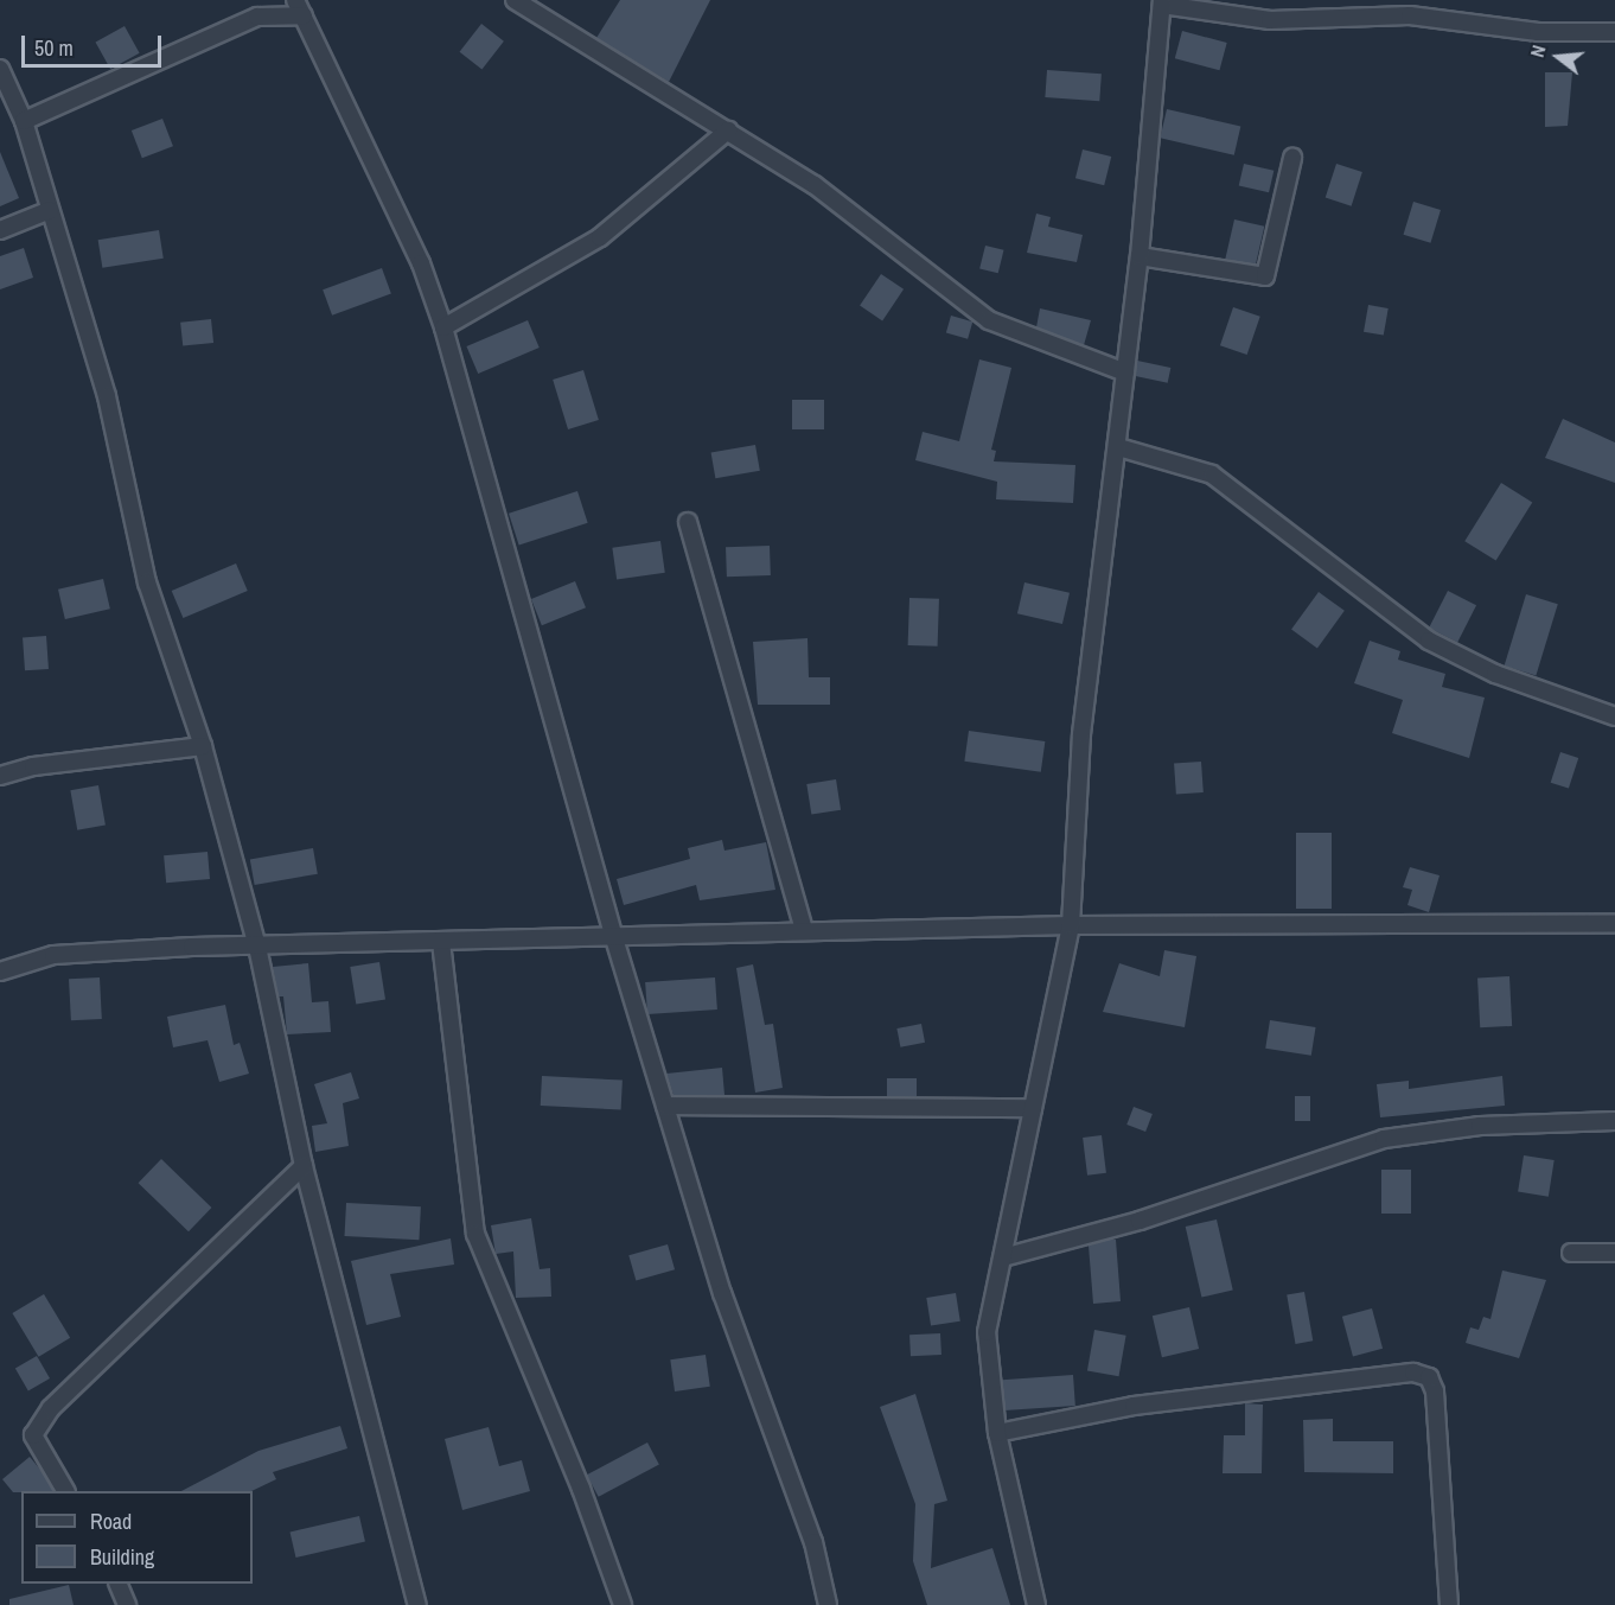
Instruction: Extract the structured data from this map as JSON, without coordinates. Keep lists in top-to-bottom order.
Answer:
{
  "legend": ["Road", "Building"],
  "scale_bar": "50 m",
  "north": "left"
}
